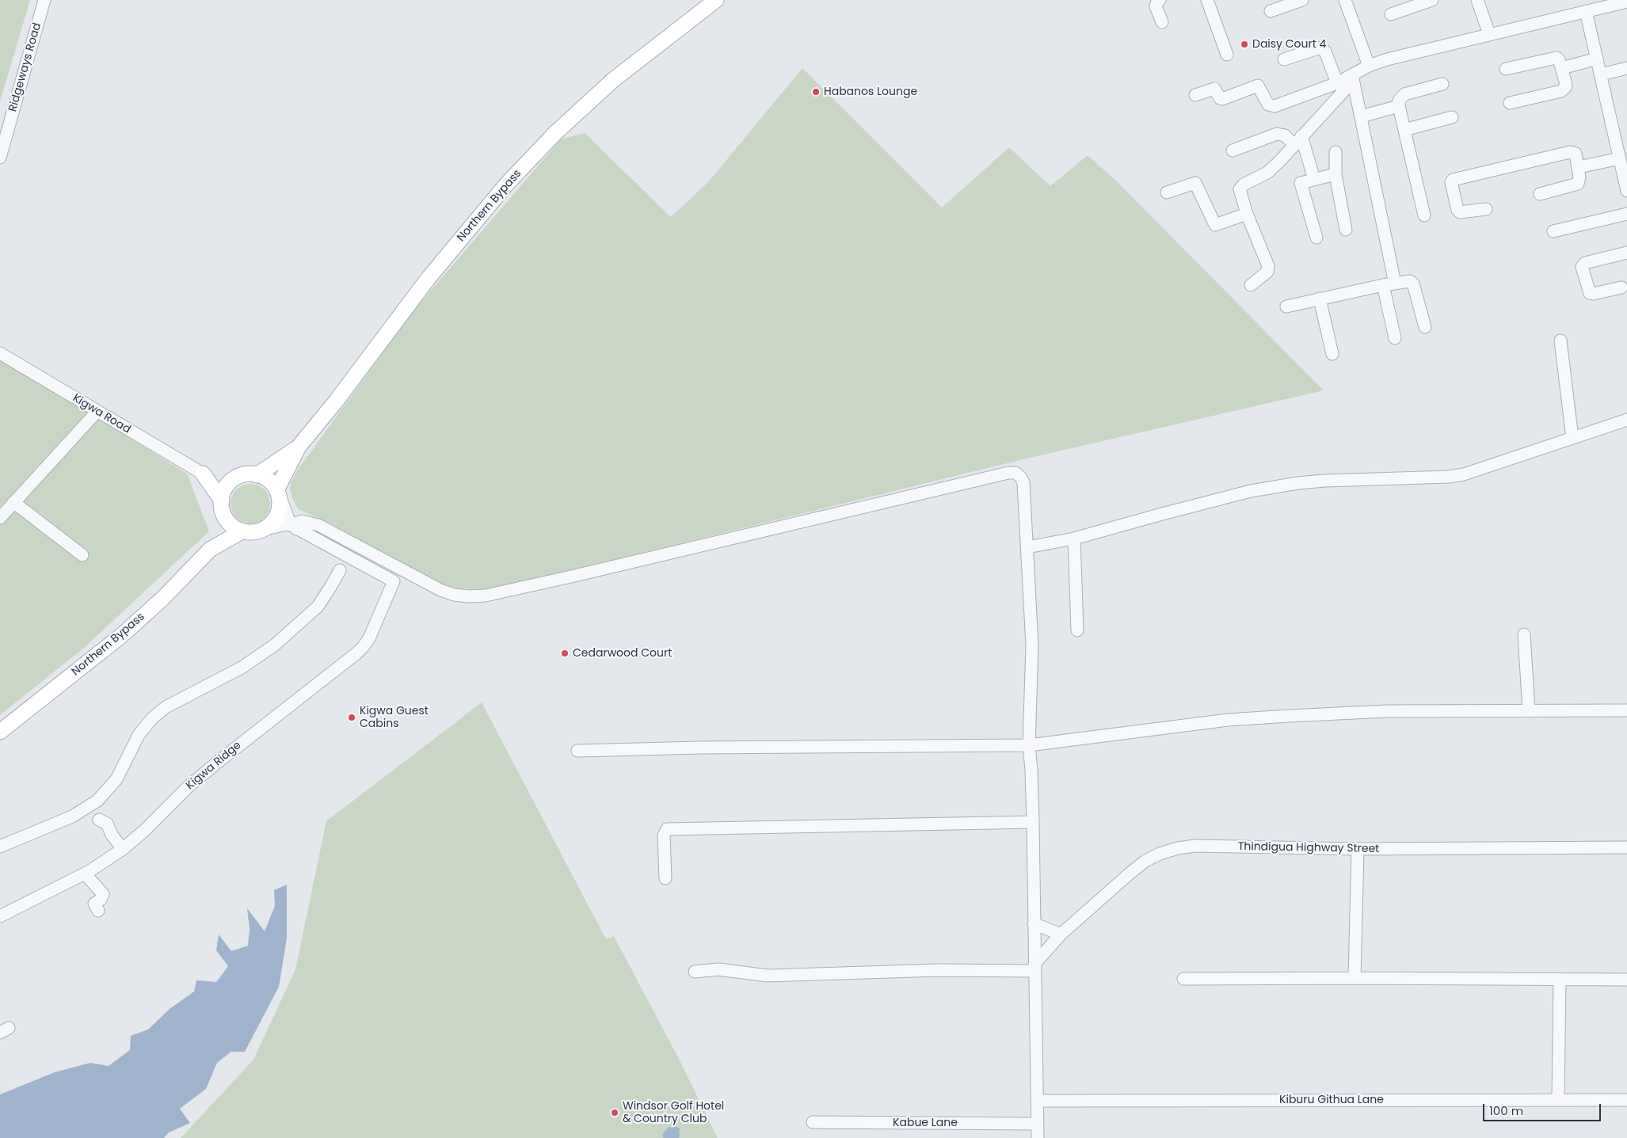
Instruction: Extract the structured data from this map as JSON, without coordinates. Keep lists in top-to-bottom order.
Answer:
{
  "streets": {
    "main road": ["Northern Bypass"],
    "street": [
      "Ridgeways Road",
      "Kigwa Road",
      "Kigwa Ridge",
      "Thindigua Highway Street",
      "Kiburu Githua Lane",
      "Kabue Lane"
    ]
  },
  "places": [
    "Daisy Court 4",
    "Habanos Lounge",
    "Cedarwood Court",
    "Kigwa Guest Cabins",
    "Windsor Golf Hotel & Country Club"
  ],
  "scale_bar": "100 m"
}
